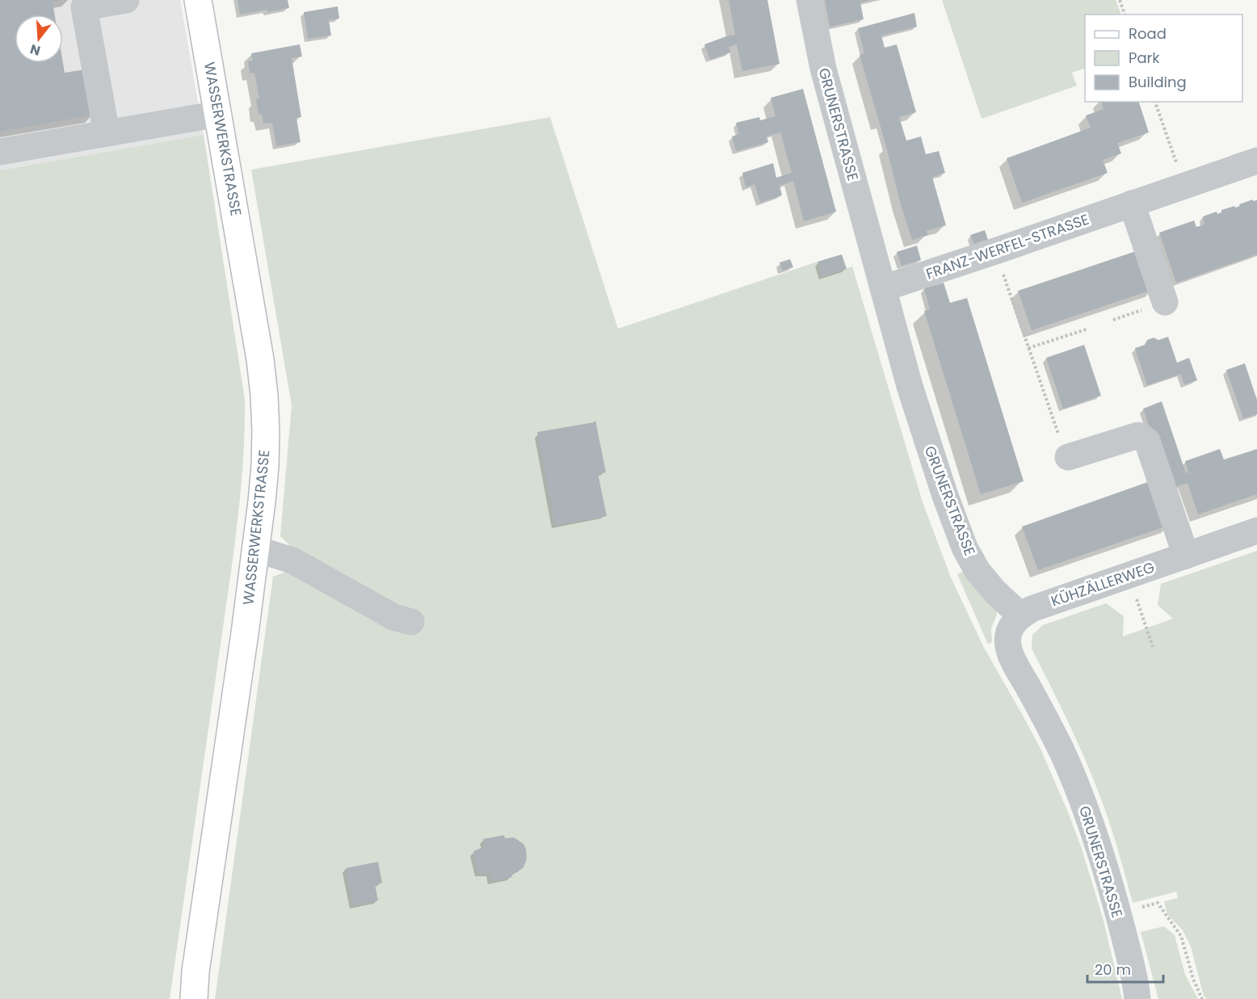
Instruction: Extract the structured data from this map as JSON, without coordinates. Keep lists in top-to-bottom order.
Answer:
{
  "streets": {
    "main road": ["WASSERWERKSTRASSE"],
    "street": ["GRUNERSTRASSE", "FRANZ-WERFEL-STRASSE", "KÜHZÄLLERWEG"]
  },
  "crossings": [
    ["GRUNERSTRASSE", "FRANZ-WERFEL-STRASSE"],
    ["GRUNERSTRASSE", "KÜHZÄLLERWEG"]
  ],
  "legend": ["Road", "Park", "Building"],
  "scale_bar": "20 m",
  "north": "bottom"
}
